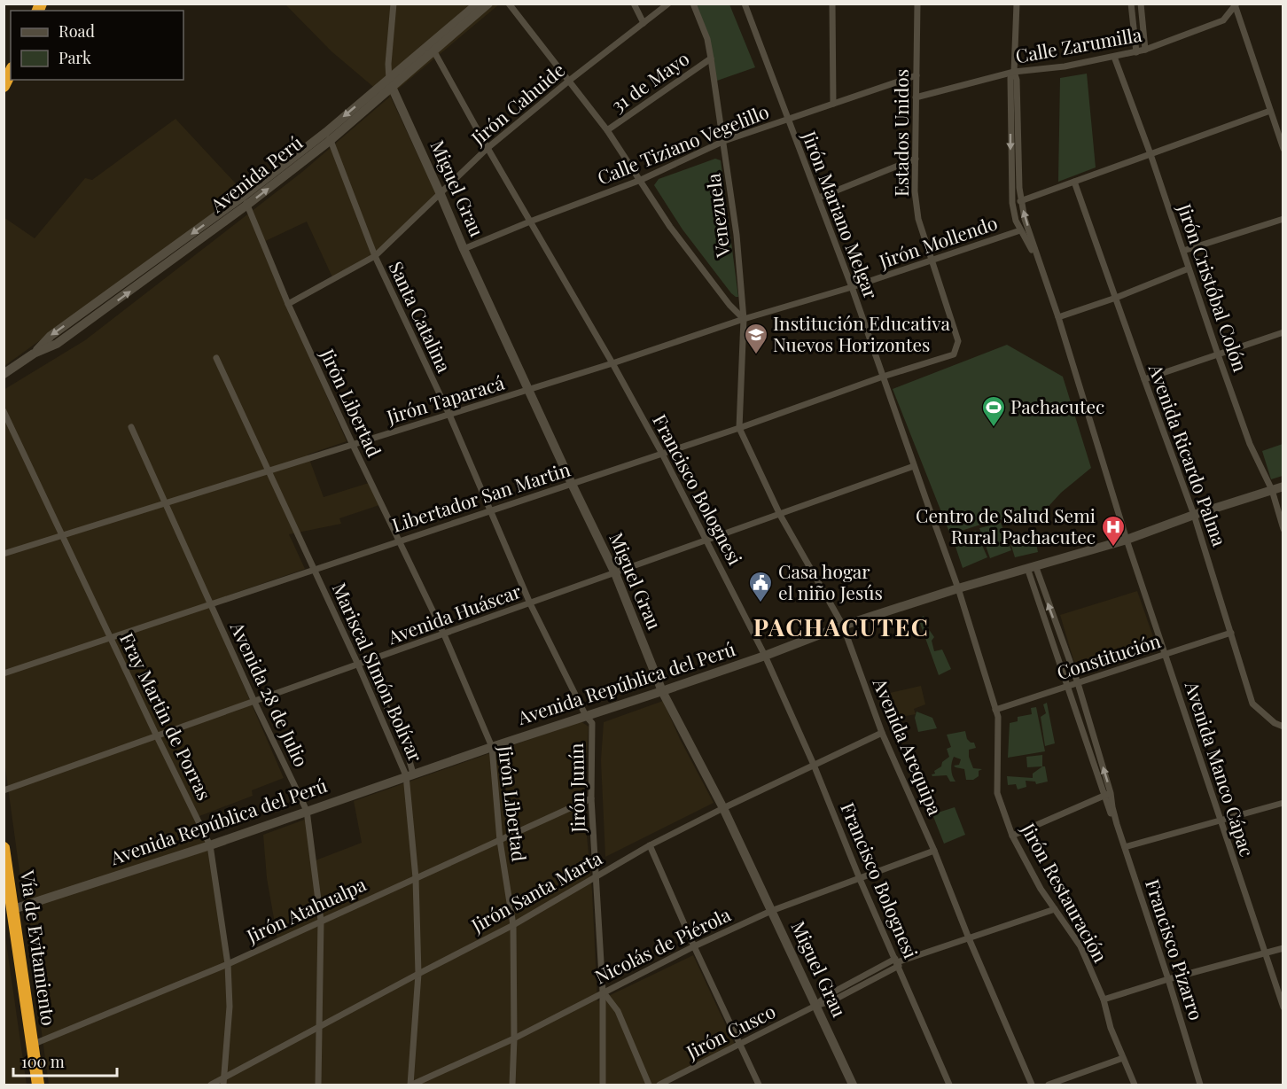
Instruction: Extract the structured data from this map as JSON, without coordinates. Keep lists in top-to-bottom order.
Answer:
{
  "streets": {
    "highway": ["Vía de Evitamiento"],
    "street": [
      "Calle Zarumilla",
      "31 de Mayo",
      "Jirón Cahuide",
      "Estados Unidos",
      "Calle Tiziano Vegelillo",
      "Avenida Perú",
      "Miguel Grau",
      "Venezuela",
      "Jirón Mariano Melgar",
      "Jirón Mollendo",
      "Jirón Cristóbal Colón",
      "Santa Catalina",
      "Jirón Taparacá",
      "Jirón Libertad",
      "Avenida Ricardo Palma",
      "Francisco Bolognesi",
      "Libertador San Martin",
      "Avenida Huáscar",
      "Constitución",
      "Mariscal SImón Bolívar",
      "Avenida República del Perú",
      "Avenida 28 de Julio",
      "Fray Martin de Porras",
      "Avenida Arequipa",
      "Avenida Manco Cápac",
      "Jirón Junín",
      "Jirón Santa Marta",
      "Jirón Restauración",
      "Jirón Atahualpa",
      "Nicolás de Piérola",
      "Francisco Pizarro",
      "Jirón Cusco"
    ]
  },
  "crossings": [
    ["Calle Zarumilla", "Estados Unidos"],
    ["Calle Zarumilla", "Jirón Cristóbal Colón"],
    ["31 de Mayo", "Venezuela"],
    ["Jirón Cahuide", "Miguel Grau"],
    ["Jirón Cahuide", "Santa Catalina"],
    ["Jirón Cahuide", "Jirón Libertad"],
    ["Jirón Cahuide", "Francisco Bolognesi"],
    ["Estados Unidos", "Calle Tiziano Vegelillo"],
    ["Estados Unidos", "Jirón Mollendo"],
    ["Estados Unidos", "Libertador San Martin"],
    ["Calle Tiziano Vegelillo", "Miguel Grau"],
    ["Calle Tiziano Vegelillo", "Venezuela"],
    ["Calle Tiziano Vegelillo", "Jirón Mariano Melgar"],
    ["Calle Tiziano Vegelillo", "Francisco Bolognesi"],
    ["Avenida Perú", "Miguel Grau"],
    ["Avenida Perú", "Santa Catalina"],
    ["Avenida Perú", "Jirón Libertad"],
    ["Avenida Perú", "Francisco Bolognesi"],
    ["Miguel Grau", "Jirón Taparacá"],
    ["Miguel Grau", "Libertador San Martin"],
    ["Miguel Grau", "Avenida Huáscar"],
    ["Miguel Grau", "Avenida República del Perú"],
    ["Miguel Grau", "Jirón Santa Marta"],
    ["Miguel Grau", "Nicolás de Piérola"],
    ["Miguel Grau", "Jirón Cusco"],
    ["Venezuela", "Jirón Mollendo"],
    ["Venezuela", "Jirón Taparacá"],
    ["Venezuela", "Libertador San Martin"],
    ["Venezuela", "Avenida Arequipa"],
    ["Jirón Mariano Melgar", "Jirón Mollendo"],
    ["Jirón Mariano Melgar", "Libertador San Martin"],
    ["Jirón Mariano Melgar", "Avenida Huáscar"],
    ["Jirón Mariano Melgar", "Avenida República del Perú"],
    ["Jirón Mariano Melgar", "Jirón Restauración"],
    ["Jirón Mollendo", "Jirón Taparacá"],
    ["Jirón Cristóbal Colón", "Avenida República del Perú"],
    ["Santa Catalina", "Jirón Taparacá"],
    ["Santa Catalina", "Libertador San Martin"],
    ["Santa Catalina", "Avenida Huáscar"],
    ["Santa Catalina", "Avenida República del Perú"],
    ["Santa Catalina", "Jirón Junín"],
    ["Jirón Taparacá", "Jirón Libertad"],
    ["Jirón Taparacá", "Francisco Bolognesi"],
    ["Jirón Taparacá", "Mariscal SImón Bolívar"],
    ["Jirón Taparacá", "Avenida 28 de Julio"],
    ["Jirón Taparacá", "Fray Martin de Porras"],
    ["Jirón Libertad", "Libertador San Martin"],
    ["Jirón Libertad", "Avenida Huáscar"],
    ["Jirón Libertad", "Avenida República del Perú"],
    ["Jirón Libertad", "Jirón Santa Marta"],
    ["Jirón Libertad", "Jirón Atahualpa"],
    ["Jirón Libertad", "Nicolás de Piérola"],
    ["Avenida Ricardo Palma", "Constitución"],
    ["Avenida Ricardo Palma", "Avenida República del Perú"],
    ["Francisco Bolognesi", "Libertador San Martin"],
    ["Francisco Bolognesi", "Avenida Huáscar"],
    ["Francisco Bolognesi", "Avenida República del Perú"],
    ["Francisco Bolognesi", "Jirón Santa Marta"],
    ["Francisco Bolognesi", "Nicolás de Piérola"],
    ["Francisco Bolognesi", "Jirón Cusco"],
    ["Libertador San Martin", "Mariscal SImón Bolívar"],
    ["Libertador San Martin", "Avenida 28 de Julio"],
    ["Libertador San Martin", "Fray Martin de Porras"],
    ["Libertador San Martin", "Avenida Arequipa"],
    ["Avenida Huáscar", "Mariscal SImón Bolívar"],
    ["Avenida Huáscar", "Avenida 28 de Julio"],
    ["Avenida Huáscar", "Fray Martin de Porras"],
    ["Avenida Huáscar", "Avenida Arequipa"],
    ["Constitución", "Avenida Manco Cápac"],
    ["Constitución", "Jirón Restauración"],
    ["Constitución", "Francisco Pizarro"],
    ["Mariscal SImón Bolívar", "Avenida República del Perú"],
    ["Mariscal SImón Bolívar", "Jirón Santa Marta"],
    ["Mariscal SImón Bolívar", "Jirón Atahualpa"],
    ["Mariscal SImón Bolívar", "Nicolás de Piérola"],
    ["Avenida República del Perú", "Avenida 28 de Julio"],
    ["Avenida República del Perú", "Fray Martin de Porras"],
    ["Avenida República del Perú", "Avenida Arequipa"],
    ["Avenida República del Perú", "Avenida Manco Cápac"],
    ["Avenida República del Perú", "Jirón Junín"],
    ["Avenida República del Perú", "Jirón Restauración"],
    ["Avenida República del Perú", "Vía de Evitamiento"],
    ["Avenida República del Perú", "Francisco Pizarro"],
    ["Avenida 28 de Julio", "Jirón Santa Marta"],
    ["Avenida 28 de Julio", "Jirón Atahualpa"],
    ["Fray Martin de Porras", "Jirón Santa Marta"],
    ["Fray Martin de Porras", "Jirón Atahualpa"],
    ["Avenida Arequipa", "Jirón Santa Marta"],
    ["Avenida Arequipa", "Nicolás de Piérola"],
    ["Avenida Arequipa", "Jirón Cusco"],
    ["Jirón Junín", "Jirón Santa Marta"],
    ["Jirón Junín", "Jirón Atahualpa"],
    ["Jirón Junín", "Nicolás de Piérola"],
    ["Jirón Restauración", "Jirón Cusco"],
    ["Jirón Atahualpa", "Vía de Evitamiento"]
  ],
  "districts": ["PACHACUTEC"],
  "places": {
    "school or university": ["Institución Educativa Nuevos Horizontes"],
    "sports": ["Pachacutec"],
    "hospital": ["Centro de Salud Semi Rural Pachacutec"],
    "public building": ["Casa hogar el niño Jesús"]
  },
  "legend": ["Road", "Park"],
  "scale_bar": "100 m"
}
